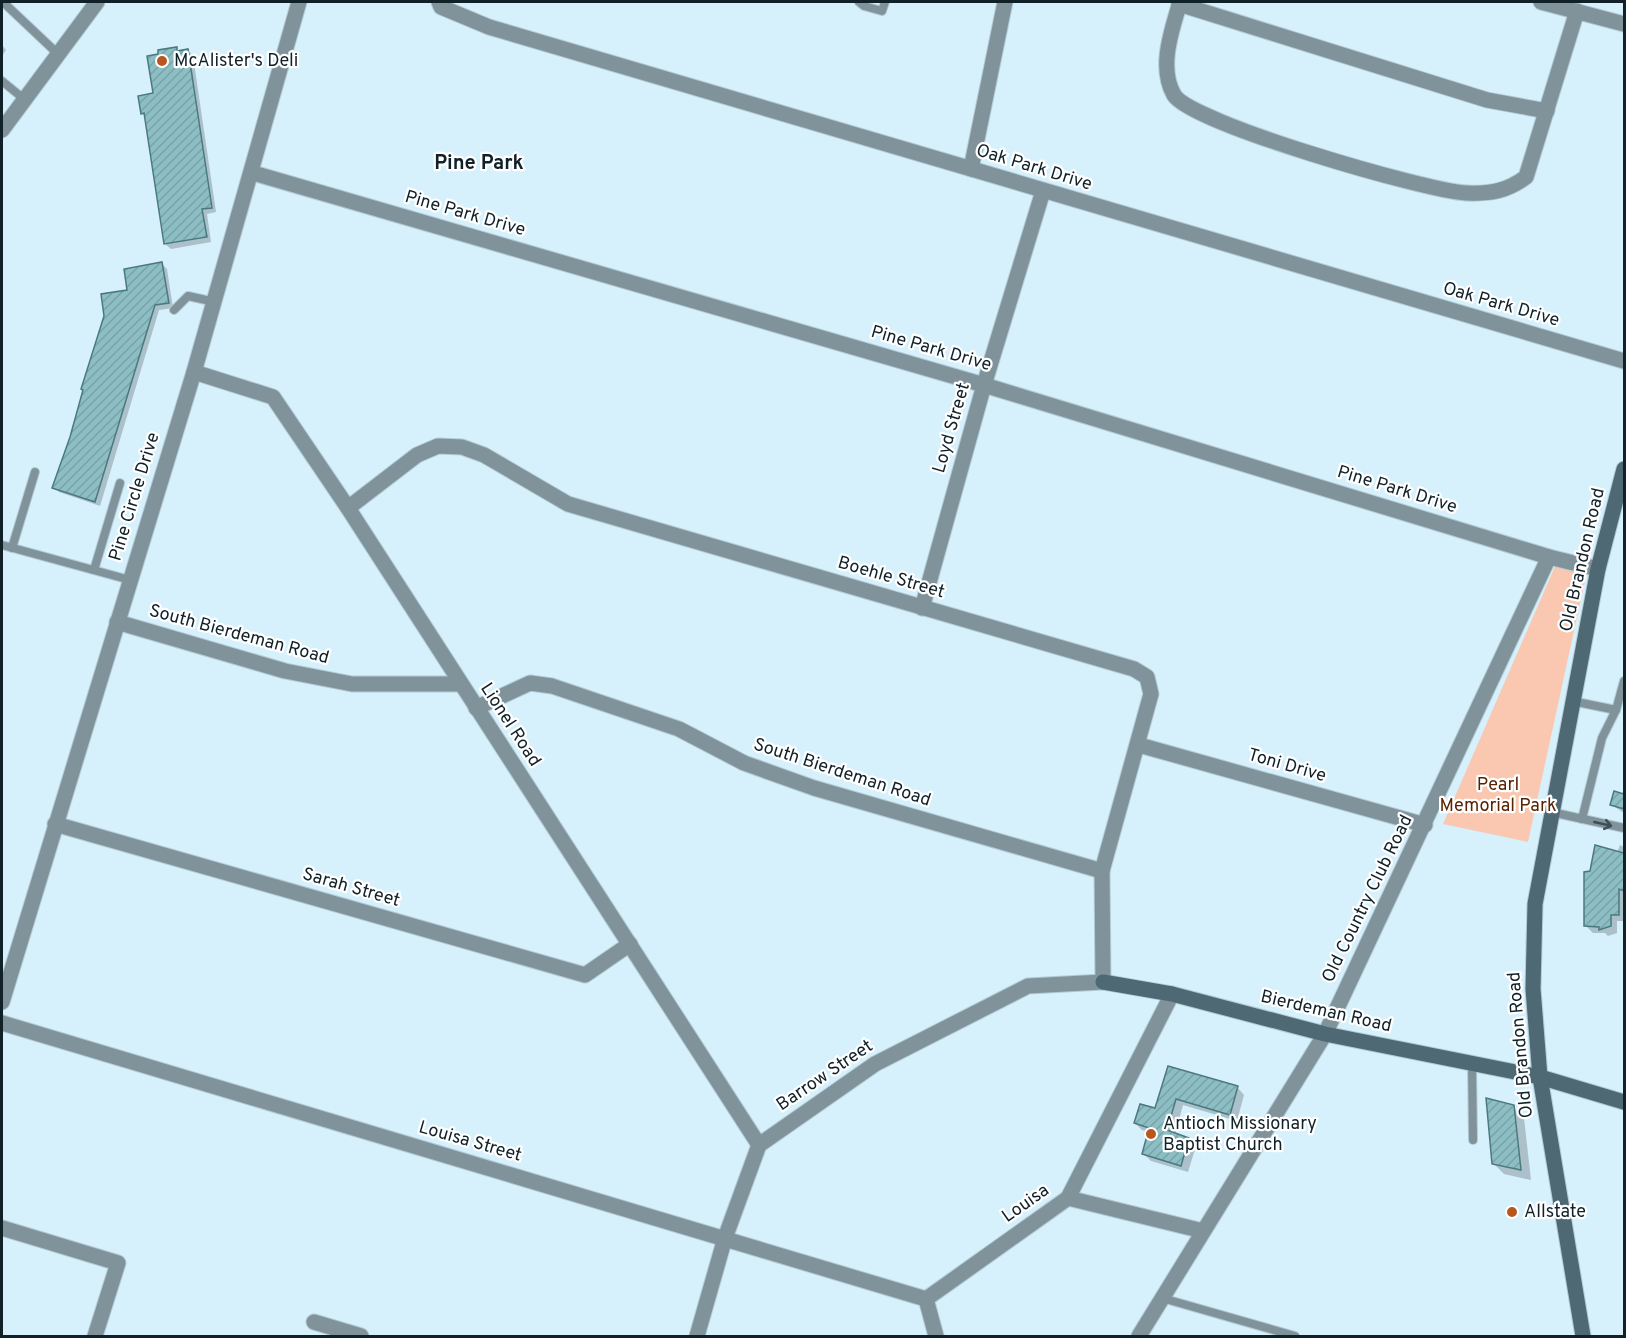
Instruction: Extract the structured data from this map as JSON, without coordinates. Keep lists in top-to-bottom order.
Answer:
{
  "streets": {
    "street": [
      "Oak Park Drive",
      "Pine Park Drive",
      "Loyd Street",
      "Pine Circle Drive",
      "Old Brandon Road",
      "Boehle Street",
      "South Bierdeman Road",
      "Lionel Road",
      "Toni Drive",
      "Sarah Street",
      "Old Country Club Road",
      "Bierdeman Road",
      "Barrow Street",
      "Louisa Street",
      "Louisa"
    ]
  },
  "crossings": [
    ["Oak Park Drive", "Loyd Street"],
    ["Pine Park Drive", "Loyd Street"],
    ["Pine Park Drive", "Pine Circle Drive"],
    ["Pine Park Drive", "Old Brandon Road"],
    ["Pine Park Drive", "Old Country Club Road"],
    ["Loyd Street", "Boehle Street"],
    ["Pine Circle Drive", "South Bierdeman Road"],
    ["Pine Circle Drive", "Lionel Road"],
    ["Pine Circle Drive", "Sarah Street"],
    ["Old Brandon Road", "Bierdeman Road"],
    ["Boehle Street", "South Bierdeman Road"],
    ["Boehle Street", "Lionel Road"],
    ["Boehle Street", "Toni Drive"],
    ["Boehle Street", "Bierdeman Road"],
    ["Boehle Street", "Barrow Street"],
    ["South Bierdeman Road", "Lionel Road"],
    ["Lionel Road", "Sarah Street"],
    ["Lionel Road", "Barrow Street"],
    ["Toni Drive", "Old Country Club Road"],
    ["Old Country Club Road", "Bierdeman Road"],
    ["Old Country Club Road", "Louisa"],
    ["Bierdeman Road", "Barrow Street"],
    ["Louisa Street", "Louisa"]
  ],
  "districts": ["Pine Park"],
  "parks": ["Pearl Memorial Park"],
  "places": ["McAlister's Deli", "Antioch Missionary Baptist Church", "Allstate"]
}
